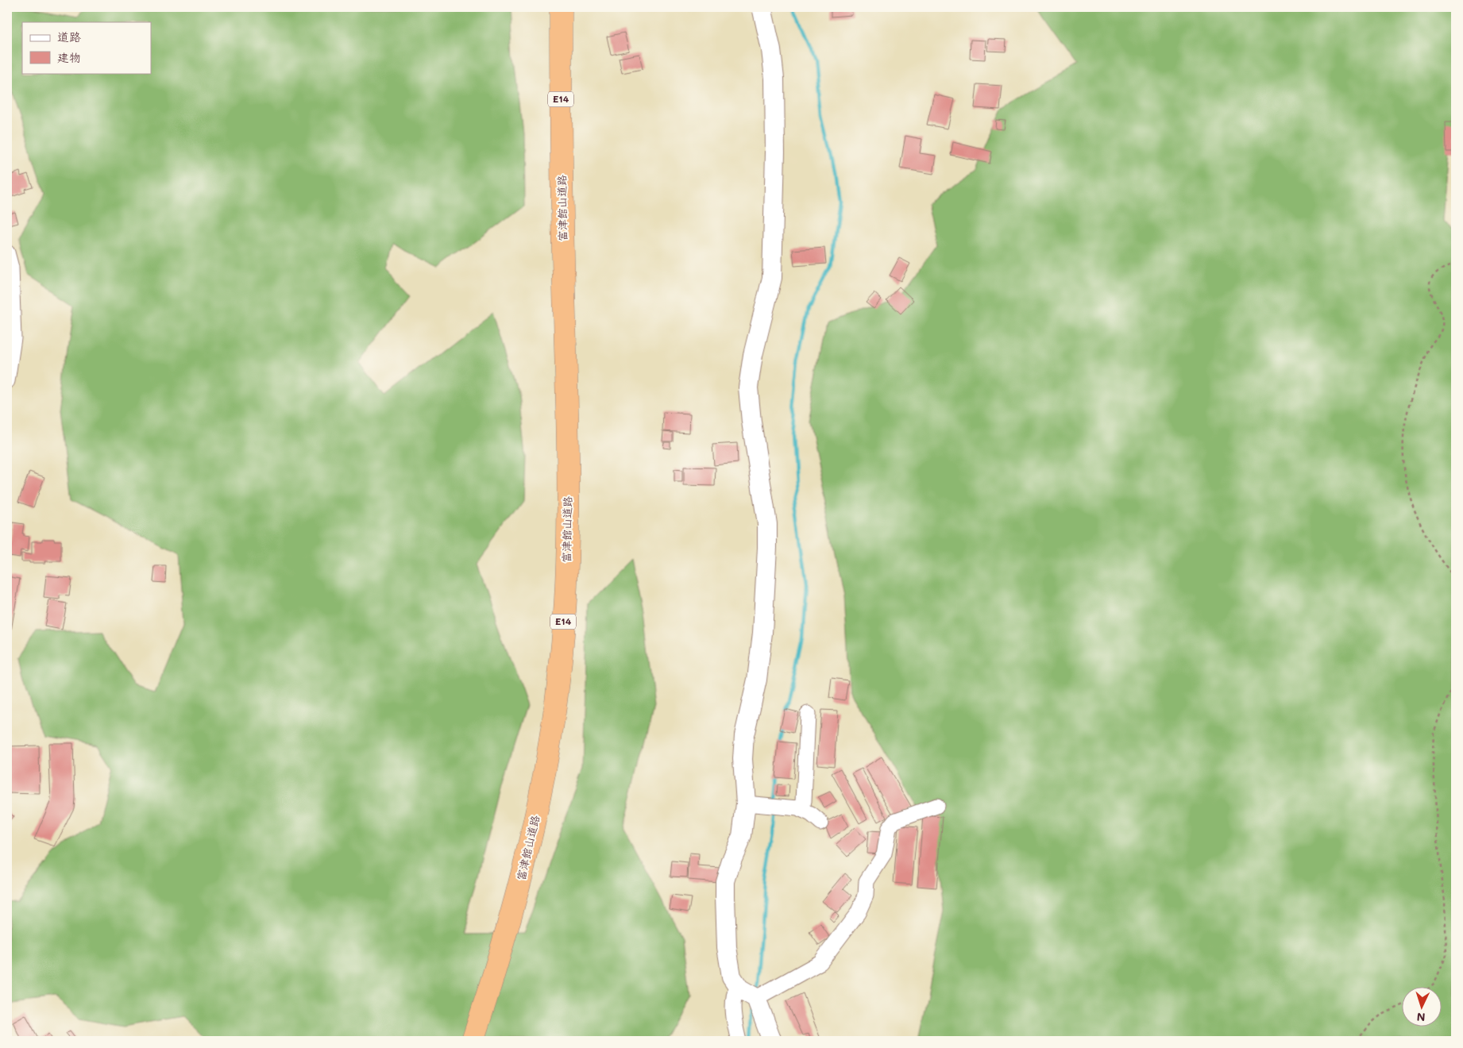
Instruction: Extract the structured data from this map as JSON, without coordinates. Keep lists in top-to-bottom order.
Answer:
{
  "streets": {
    "highway": ["E14", "富津館山道路"]
  },
  "legend": ["道路", "建物"],
  "north": "bottom"
}
